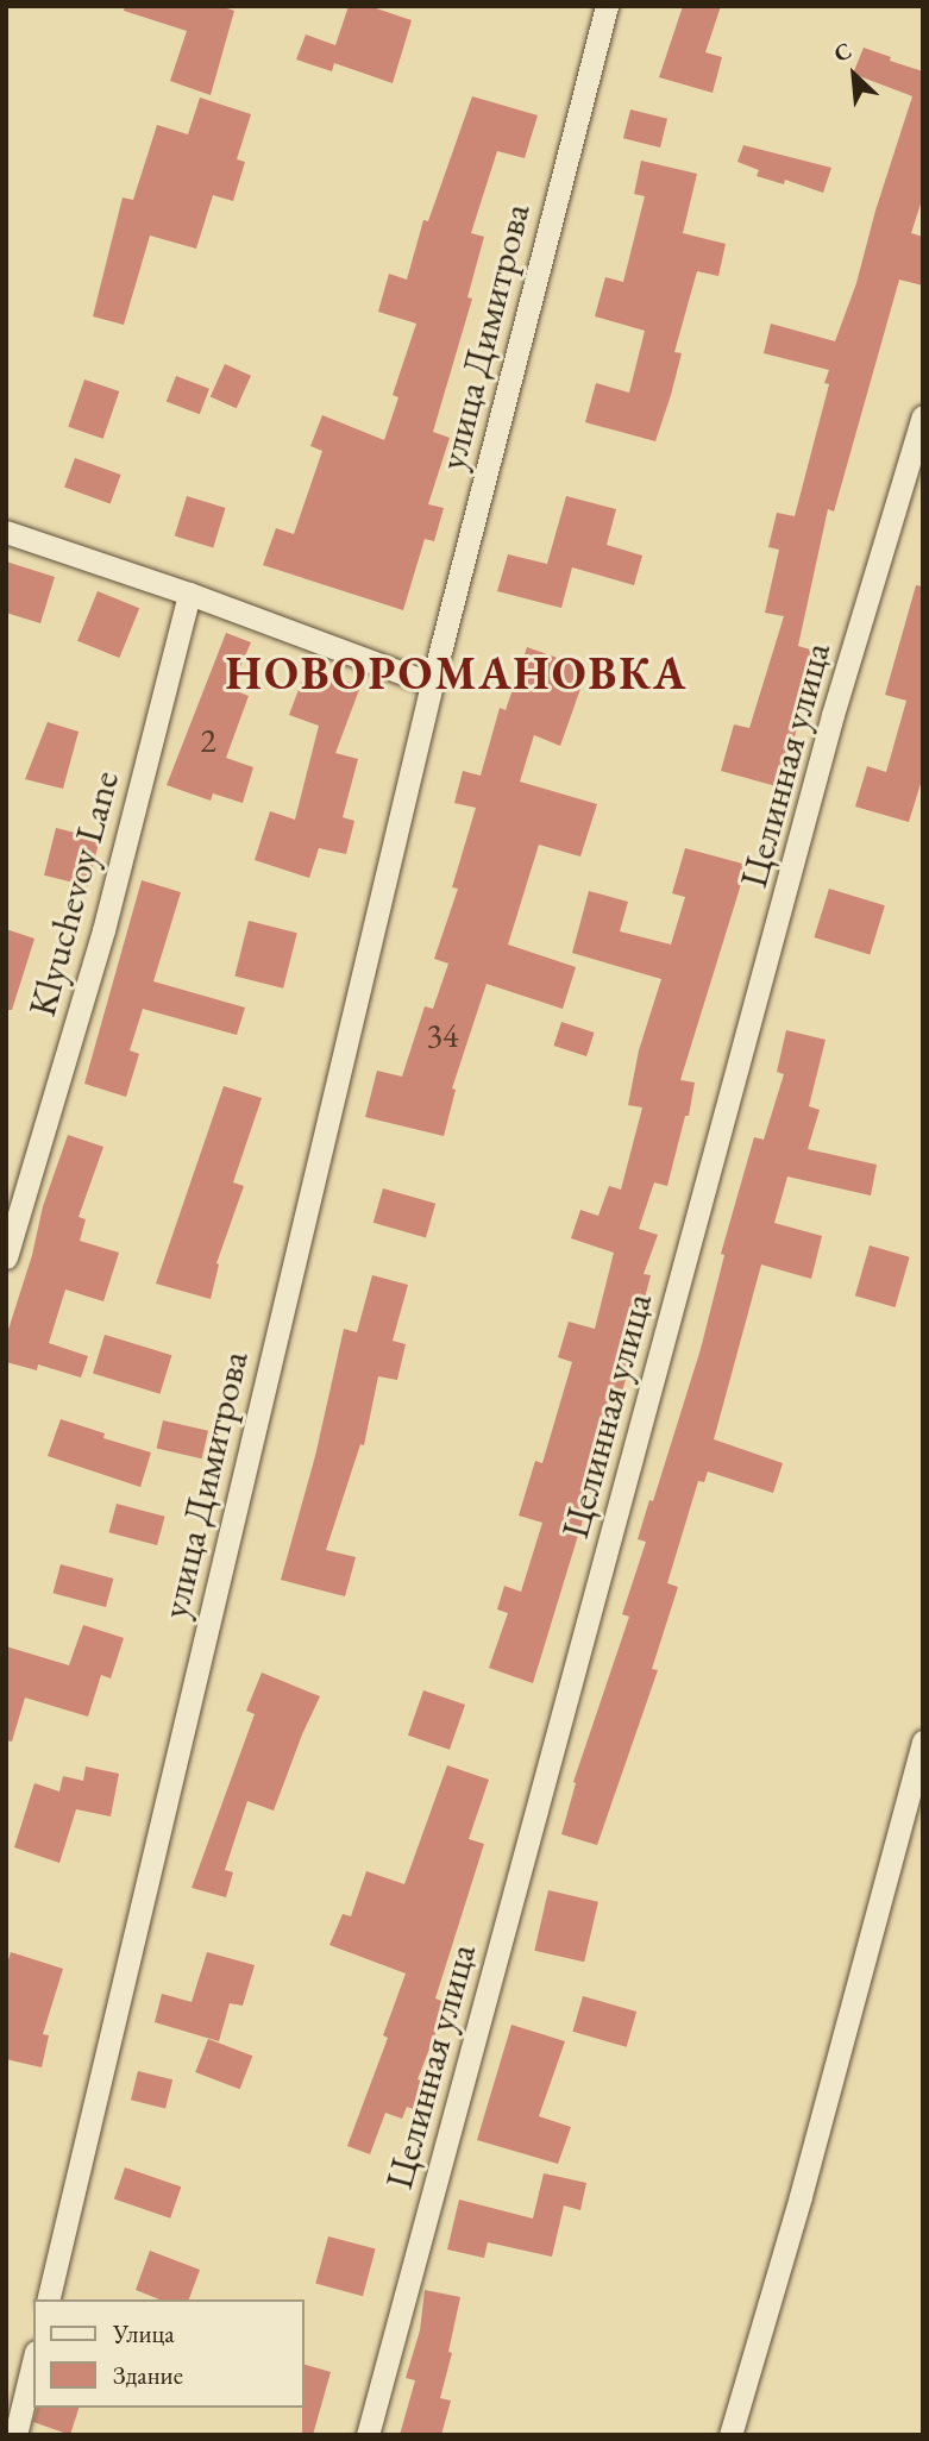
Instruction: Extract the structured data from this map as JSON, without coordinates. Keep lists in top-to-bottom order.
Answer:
{
  "streets": {
    "street": ["улица Димитрова", "Целинная улица", "Klyuchevoy Lane"]
  },
  "districts": ["НОВОРОМАНОВКА"],
  "house_numbers": ["2", "34"],
  "legend": ["Улица", "Здание"],
  "north": "top left"
}
